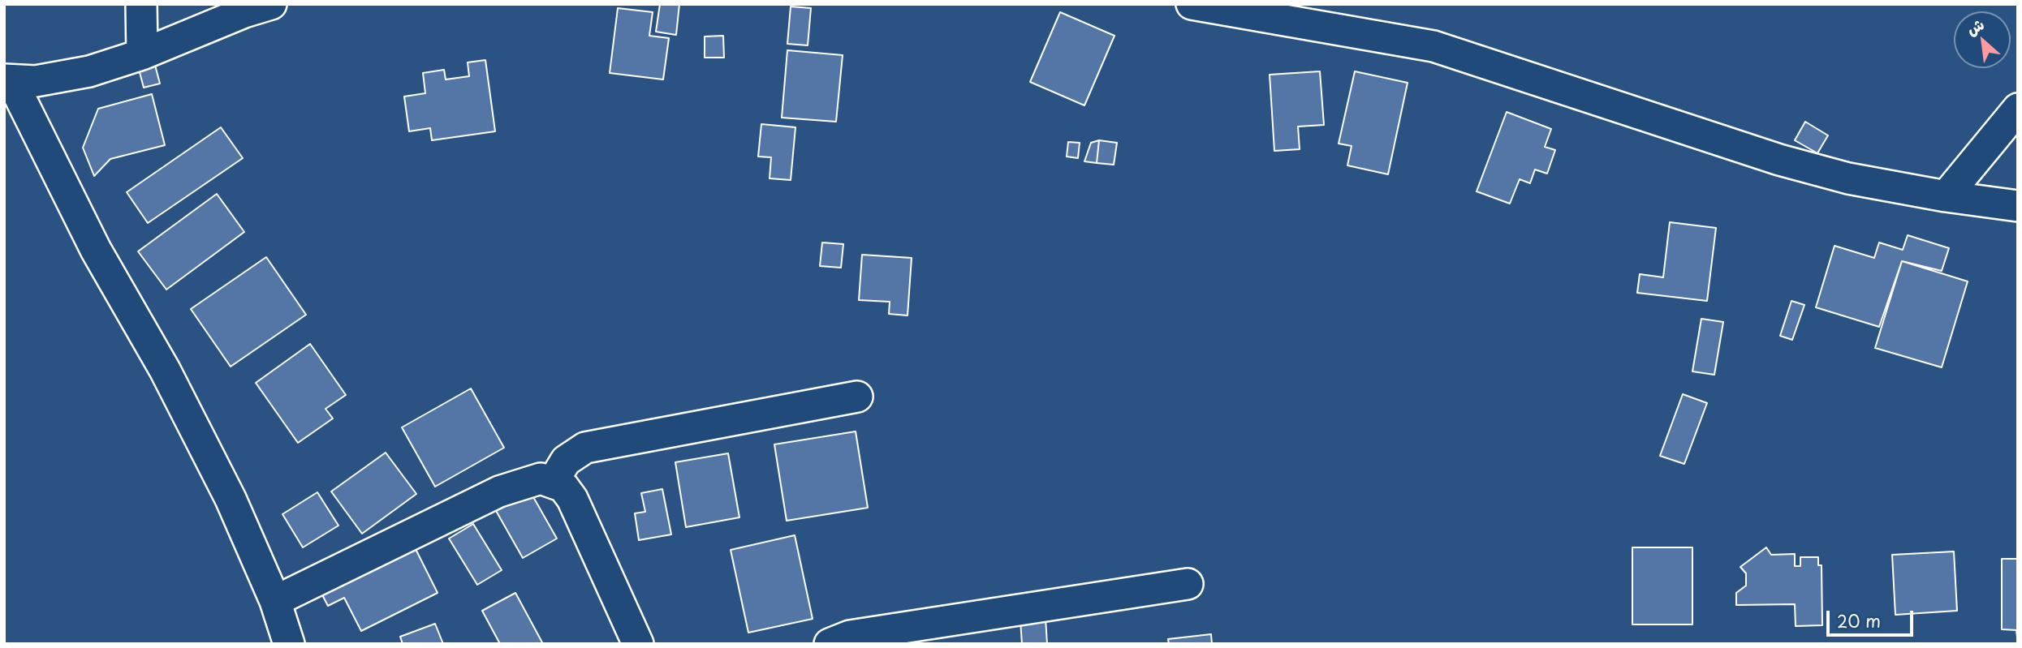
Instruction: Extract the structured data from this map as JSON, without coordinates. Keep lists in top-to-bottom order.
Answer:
{
  "scale_bar": "20 m",
  "north": "top left"
}
